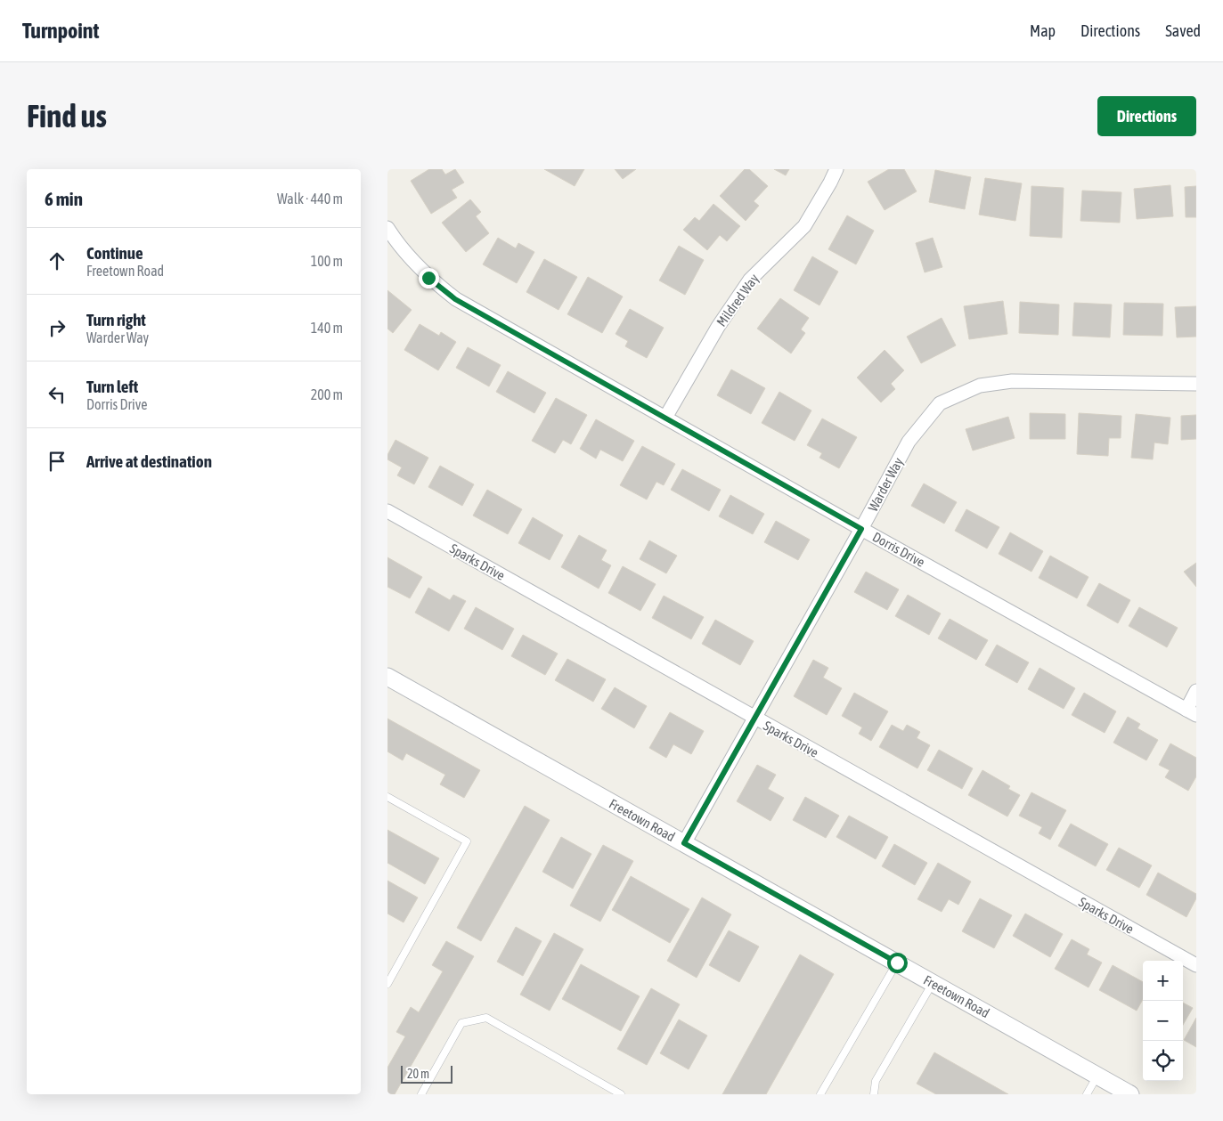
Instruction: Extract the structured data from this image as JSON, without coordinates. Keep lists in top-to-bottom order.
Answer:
{
  "streets": {
    "street": [
      "Mildred Way",
      "Warder Way",
      "Dorris Drive",
      "Sparks Drive",
      "Freetown Road"
    ]
  },
  "crossings": [
    ["Mildred Way", "Dorris Drive"],
    ["Warder Way", "Dorris Drive"],
    ["Warder Way", "Sparks Drive"],
    ["Warder Way", "Freetown Road"]
  ],
  "scale_bar": "20 m",
  "page": {
    "header": "Turnpoint",
    "nav": ["Map", "Directions", "Saved"],
    "buttons": "Directions",
    "title": "Find us",
    "heading": ["6 min", "Walk · 440 m"],
    "list": [
      ["Continue", "Freetown Road", "100 m"],
      ["Turn right", "Warder Way", "140 m"],
      ["Turn left", "Dorris Drive", "200 m"],
      "Arrive at destination"
    ],
    "map_buttons": ["+", "−"],
    "scale": "20 m"
  }
}
